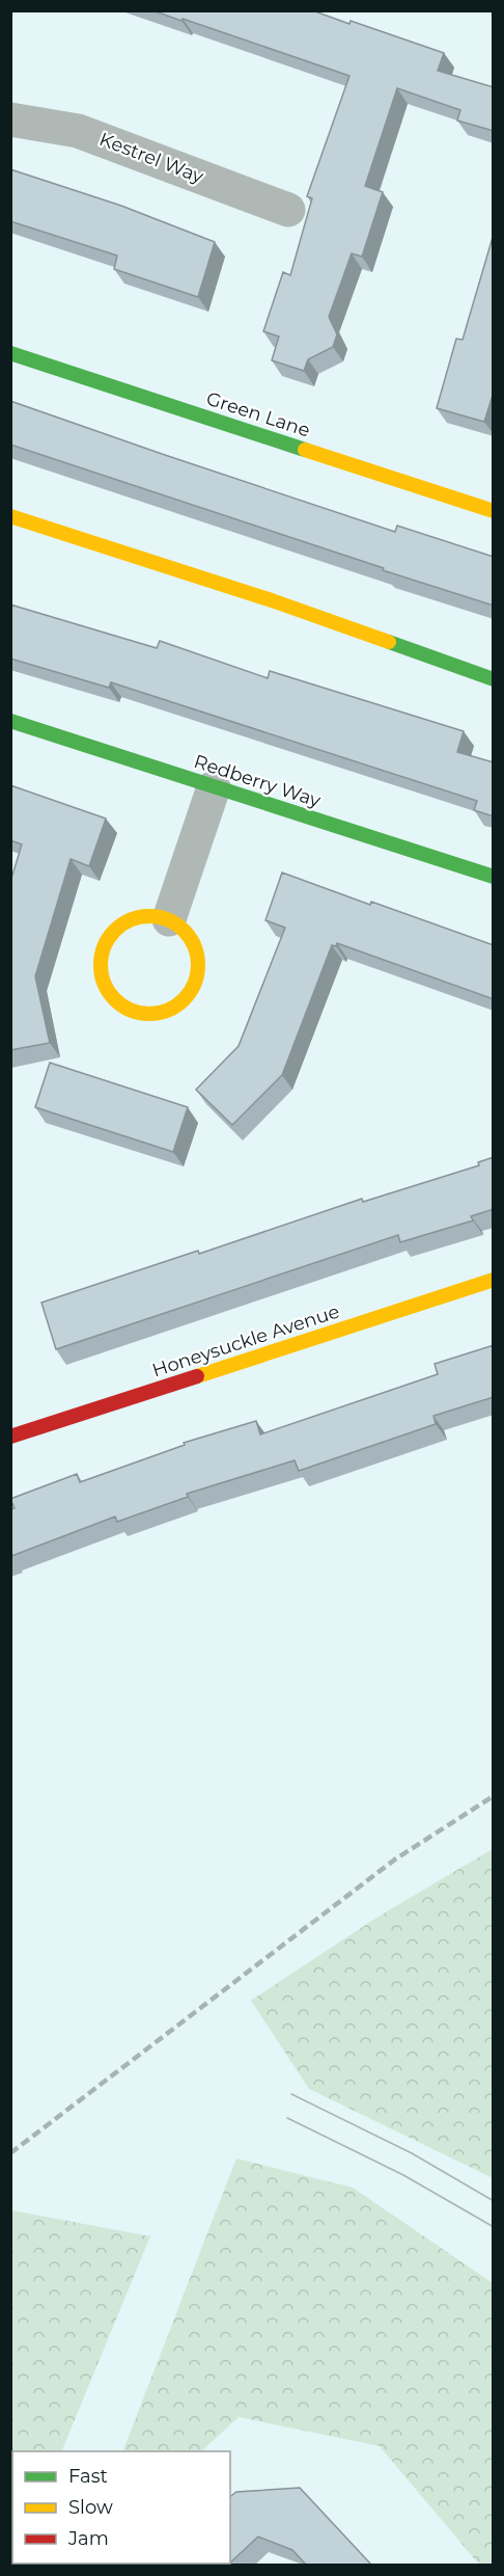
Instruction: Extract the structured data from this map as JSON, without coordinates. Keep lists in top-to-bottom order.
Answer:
{
  "streets": {
    "street": [
      "Kestrel Way",
      "Green Lane",
      "Redberry Way",
      "Honeysuckle Avenue"
    ]
  },
  "legend": ["Fast", "Slow", "Jam"]
}
